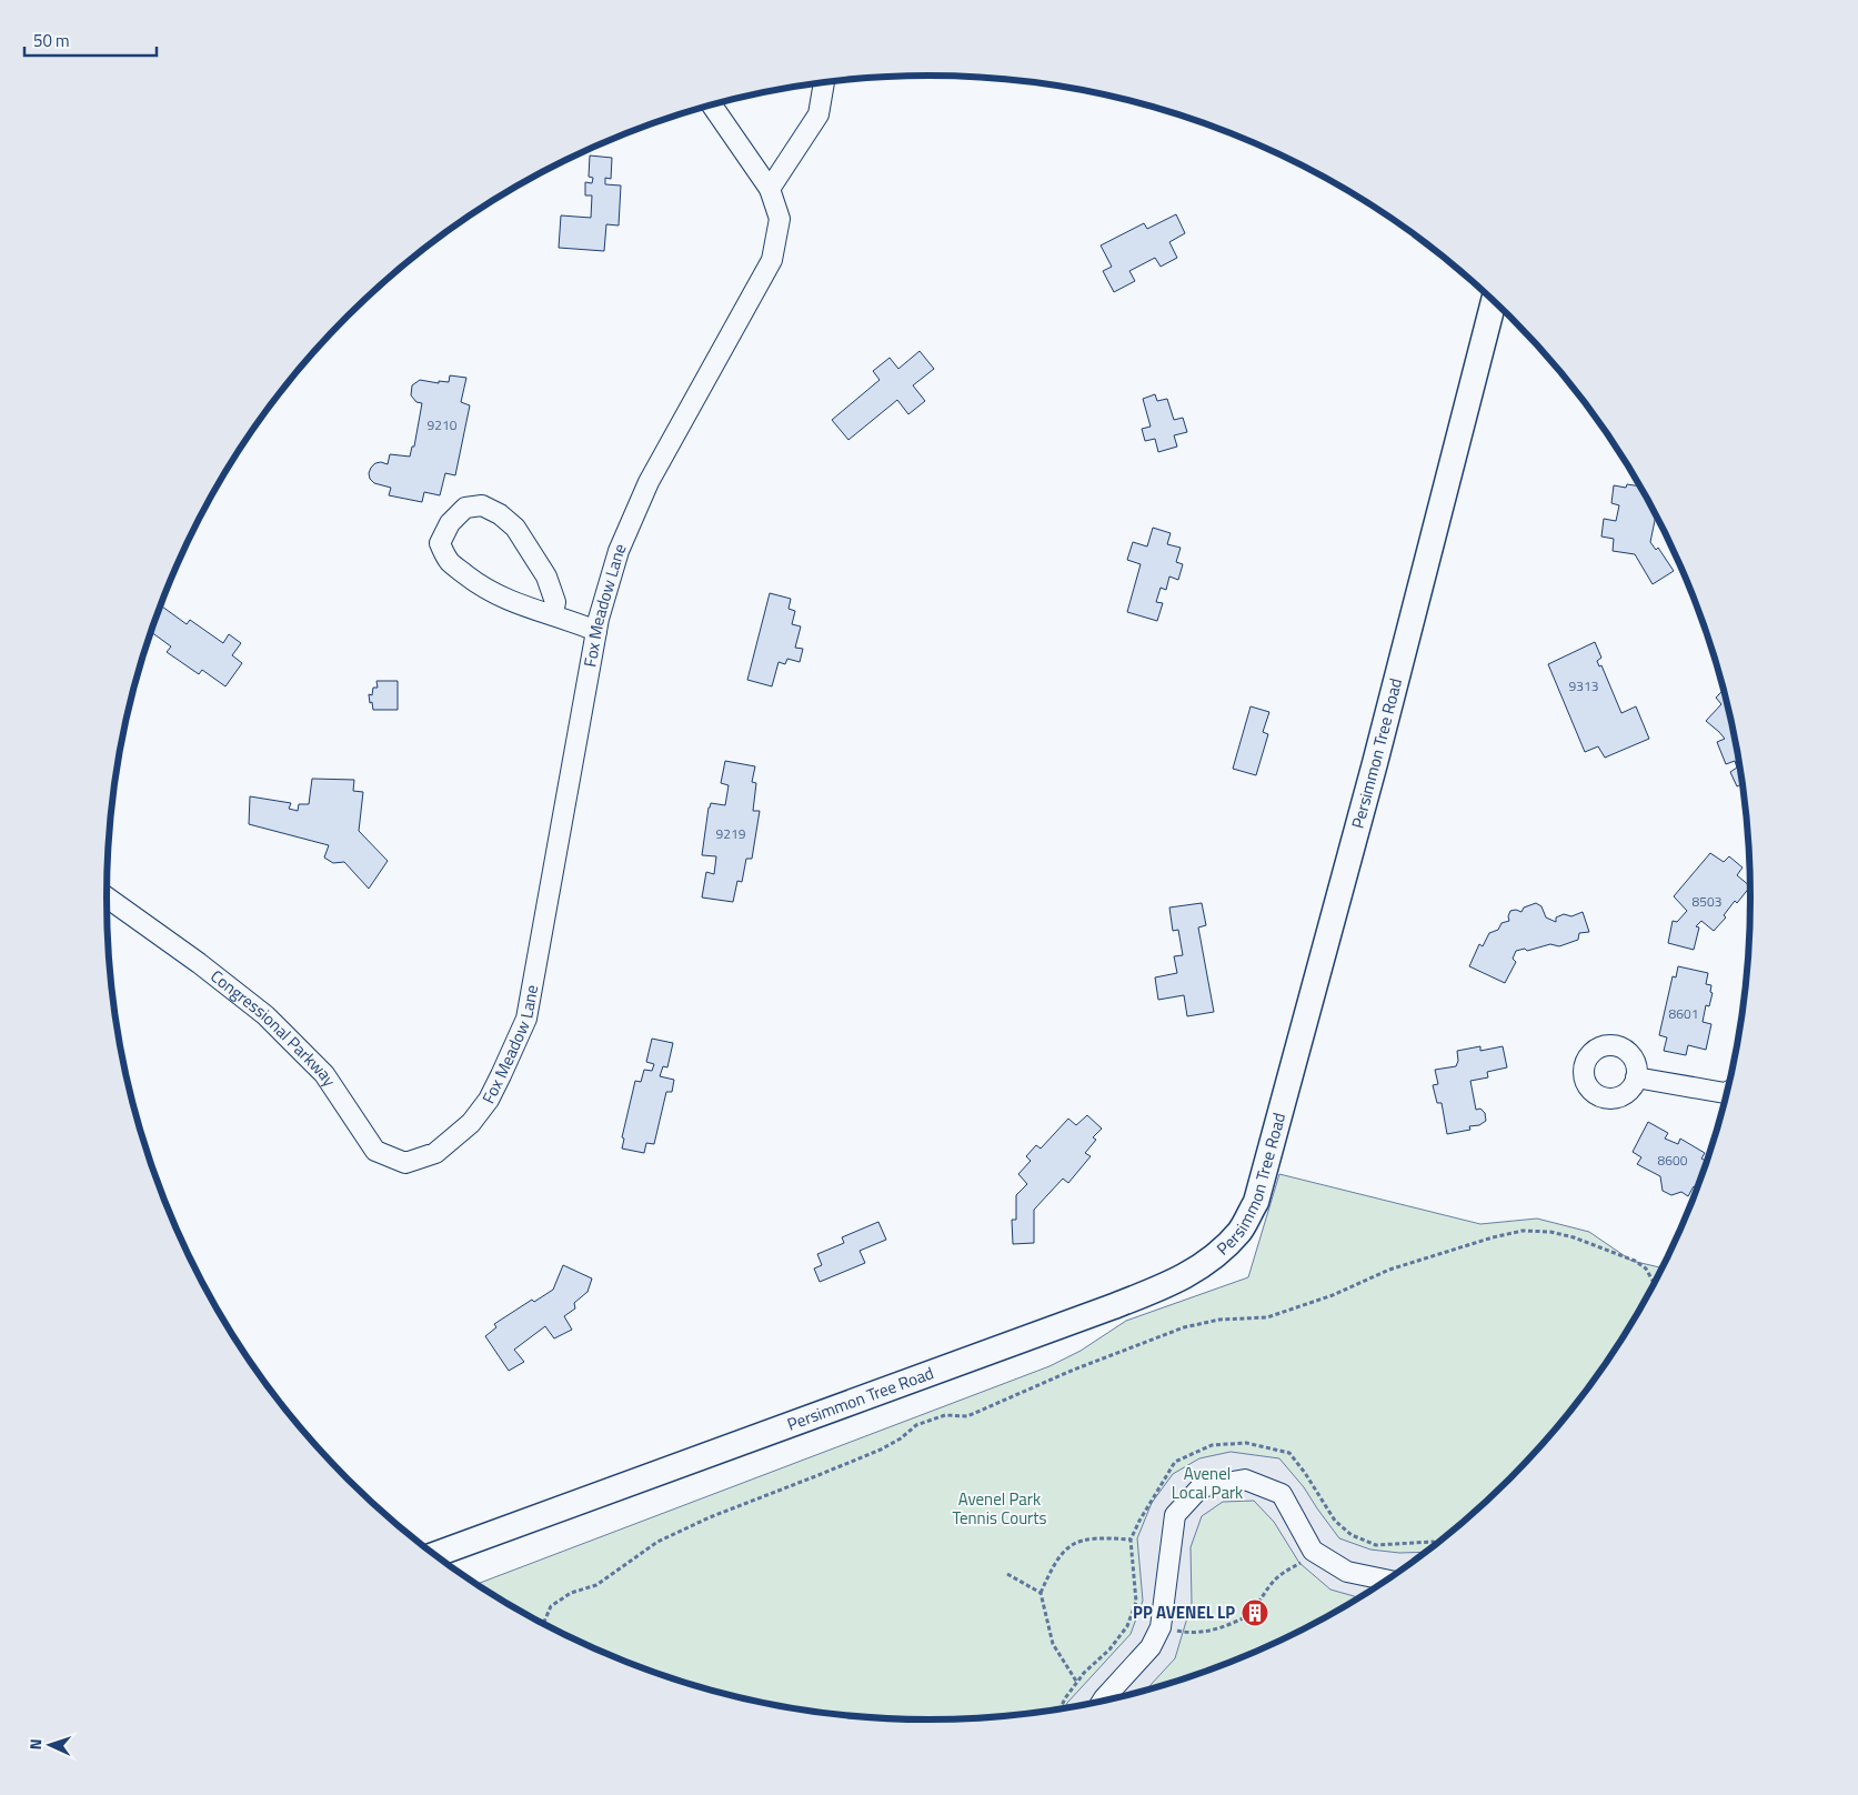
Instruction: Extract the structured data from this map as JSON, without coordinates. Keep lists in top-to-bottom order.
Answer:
{
  "streets": {
    "main road": ["Persimmon Tree Road"],
    "street": ["Fox Meadow Lane", "Congressional Parkway"]
  },
  "crossings": [
    ["Fox Meadow Lane", "Congressional Parkway"]
  ],
  "parks": ["Avenel Local Park", "Avenel Park Tennis Courts"],
  "places": {
    "building": ["PP AVENEL LP"]
  },
  "house_numbers": [
    "9210",
    "9313",
    "9219",
    "8503",
    "8601",
    "8600"
  ],
  "scale_bar": "50 m",
  "north": "left"
}
